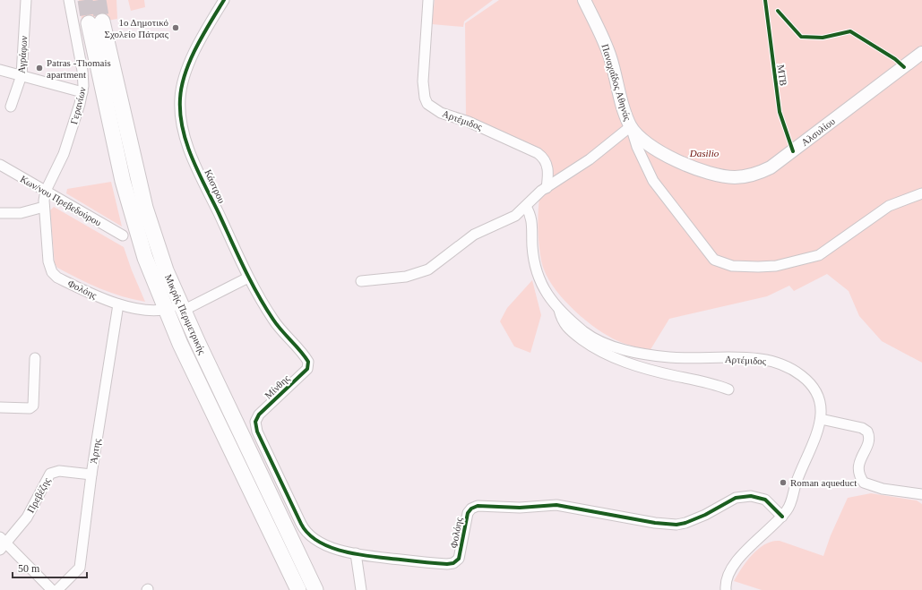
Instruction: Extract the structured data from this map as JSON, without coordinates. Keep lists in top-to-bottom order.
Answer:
{
  "streets": {
    "main road": ["Μικρής Περιμετρικής"],
    "street": [
      "Αγράφων",
      "Παναχαΐδος Αθηνάς",
      "Γερανίων",
      "Αρτέμιδος",
      "Αλσυλίου",
      "Κάστρου",
      "Κων/νου Πρεβεδούρου",
      "Φολόης",
      "Μίνθης",
      "Άρτης",
      "Πρεβέζης"
    ],
    "cycle path": ["MTB"]
  },
  "crossings": [
    ["Παναχαΐδος Αθηνάς", "Αλσυλίου"],
    ["Γερανίων", "Κων/νου Πρεβεδούρου"],
    ["Γερανίων", "Φολόης"],
    ["Αρτέμιδος", "Φολόης"],
    ["Κάστρου", "Μίνθης"],
    ["Φολόης", "Μικρής Περιμετρικής"],
    ["Φολόης", "Μίνθης"],
    ["Φολόης", "Άρτης"],
    ["Άρτης", "Πρεβέζης"]
  ],
  "parks": ["Dasilio"],
  "places": ["1ο Δημοτικό Σχολείο Πάτρας", "Patras -Thomais apartment", "Roman aqueduct"],
  "scale_bar": "50 m"
}
